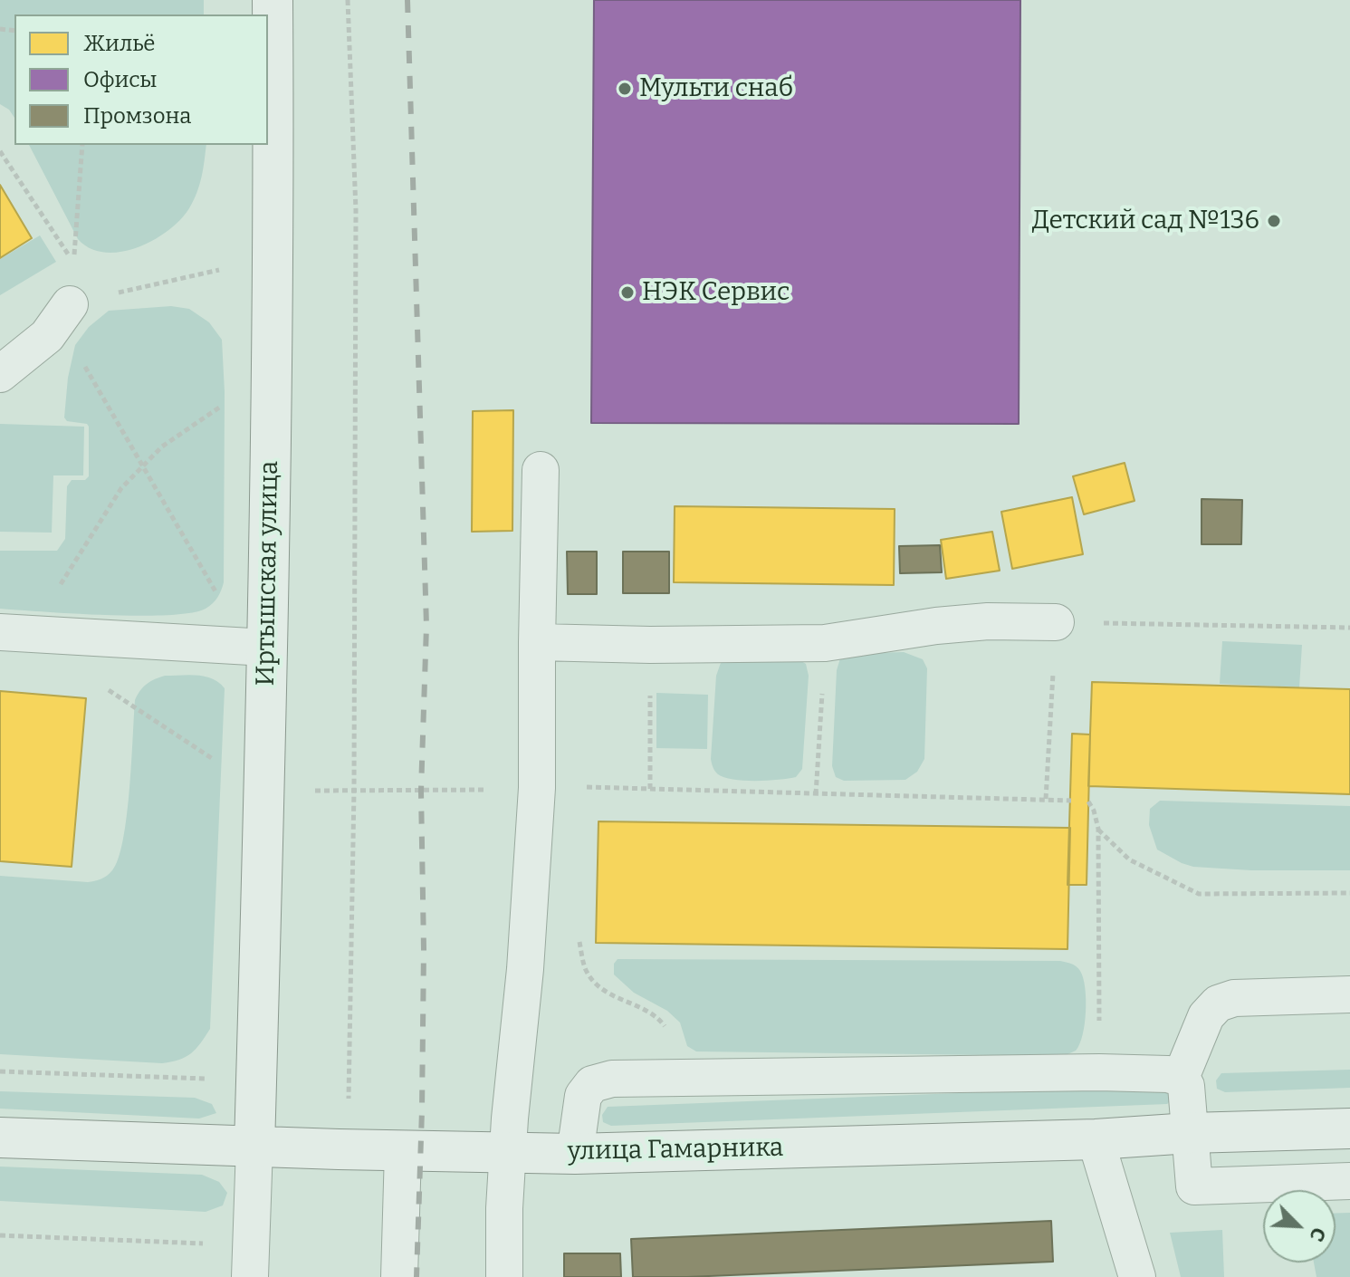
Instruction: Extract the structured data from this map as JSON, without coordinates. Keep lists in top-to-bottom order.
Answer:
{
  "streets": {
    "main road": ["Иртышская улица", "улица Гамарника"]
  },
  "crossings": [
    ["Иртышская улица", "улица Гамарника"]
  ],
  "places": ["Мульти снаб", "Детский сад №136", "НЭК Сервис"],
  "legend": ["Жильё", "Офисы", "Промзона"],
  "north": "bottom right"
}
